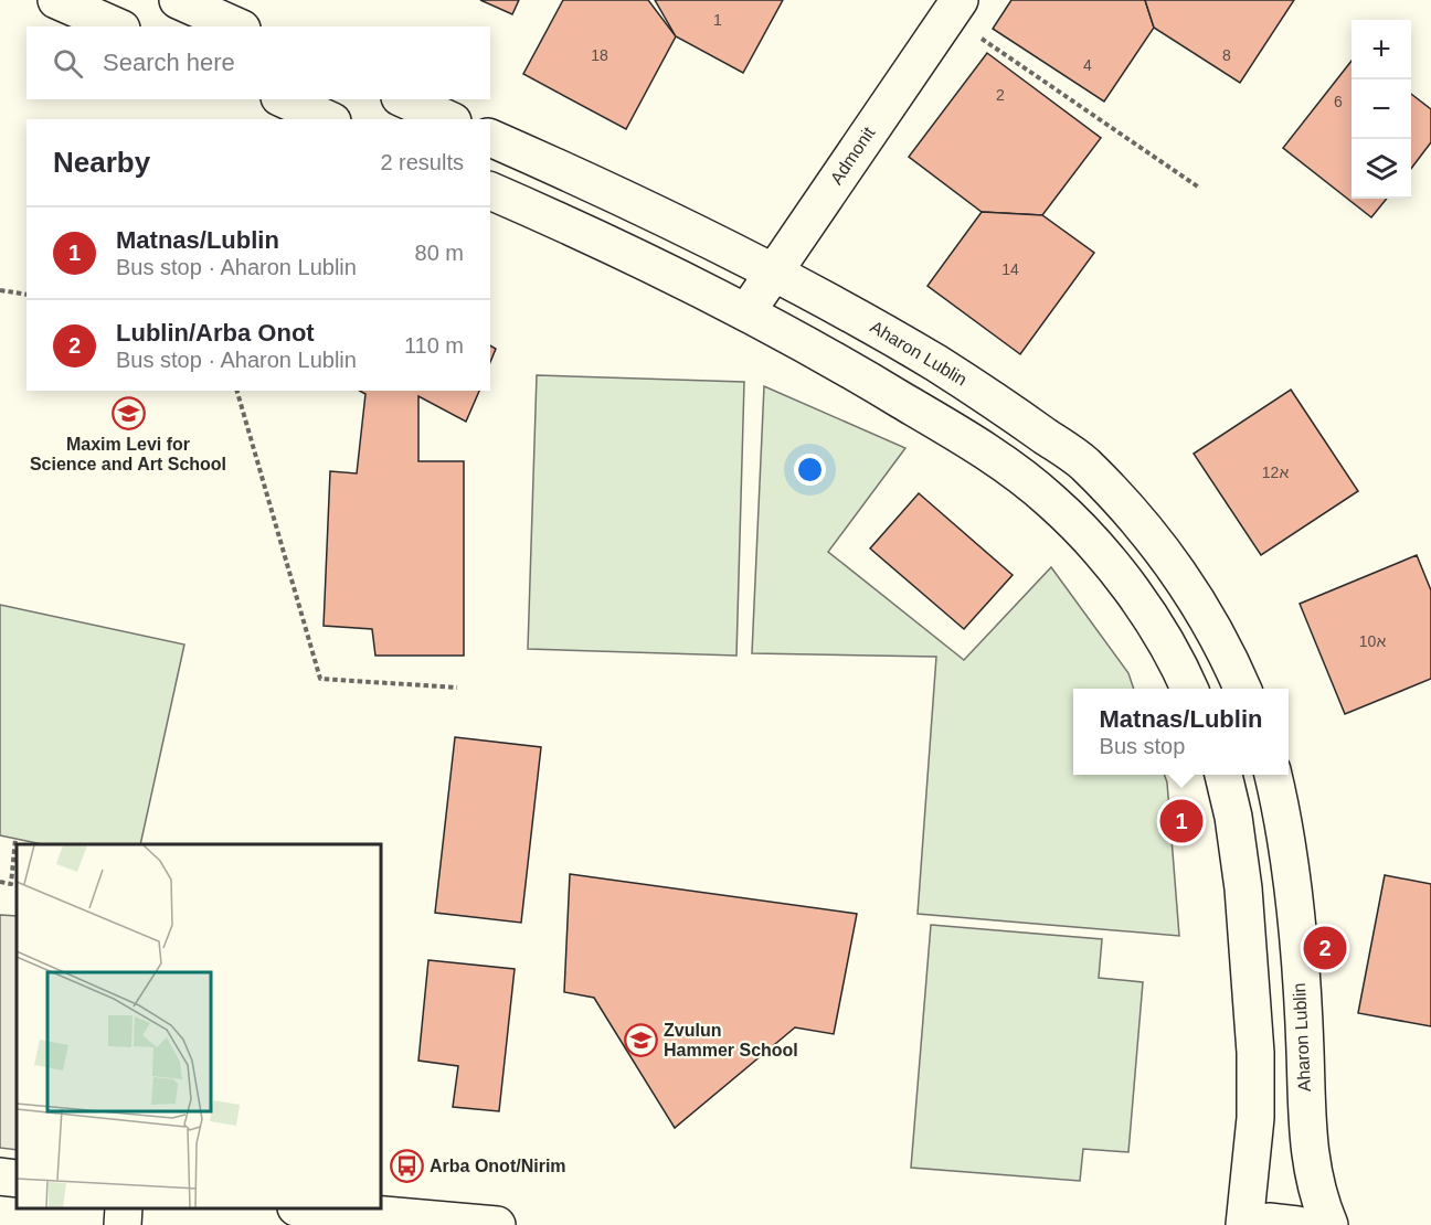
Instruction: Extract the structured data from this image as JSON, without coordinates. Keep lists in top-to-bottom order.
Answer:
{
  "streets": {
    "street": ["Admonit", "Aharon Lublin"]
  },
  "crossings": [
    ["Admonit", "Aharon Lublin"]
  ],
  "places": {
    "school or university": ["Maxim Levi for Science and Art School", "Zvulun Hammer School"],
    "bus stop": ["Arba Onot/Nirim"]
  },
  "house_numbers": [
    "1",
    "18",
    "8",
    "4",
    "2",
    "6",
    "14",
    "12א",
    "10א"
  ],
  "page": {
    "map_buttons": ["+", "−"],
    "search": "Search here",
    "heading": ["Nearby", "2 results"],
    "list": [
      {
        "mark": "1",
        "name": "Matnas/Lublin",
        "note": "Bus stop · Aharon Lublin",
        "value": "80 m"
      },
      {
        "mark": "2",
        "name": "Lublin/Arba Onot",
        "note": "Bus stop · Aharon Lublin",
        "value": "110 m"
      }
    ],
    "popup": ["Matnas/Lublin", "Bus stop"],
    "pins": ["1", "2"]
  }
}
